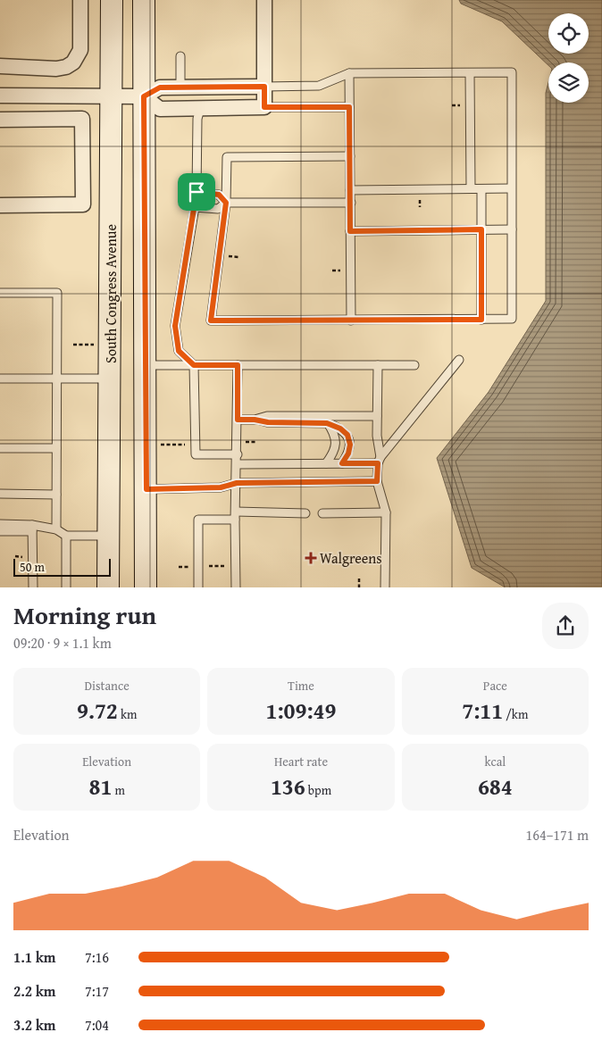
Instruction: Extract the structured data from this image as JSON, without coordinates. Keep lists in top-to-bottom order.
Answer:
{
  "streets": {
    "main road": ["South Congress Avenue"]
  },
  "places": {
    "health": ["Walgreens"]
  },
  "scale_bar": "50 m",
  "page": {
    "scale": "50 m",
    "heading": ["Morning run", "09:20 · 9 × 1.1 km"],
    "stats": [
      ["Distance", "9.72 km"],
      ["Time", "1:09:49"],
      ["Pace", "7:11 /km"],
      ["Elevation", "81 m"],
      ["Heart rate", "136 bpm"],
      ["kcal", "684"]
    ],
    "chart": ["Elevation", "164–171 m"],
    "list": [
      {
        "name": "1.1 km",
        "note": "7:16"
      },
      {
        "name": "2.2 km",
        "note": "7:17"
      },
      {
        "name": "3.2 km",
        "note": "7:04"
      }
    ]
  }
}
